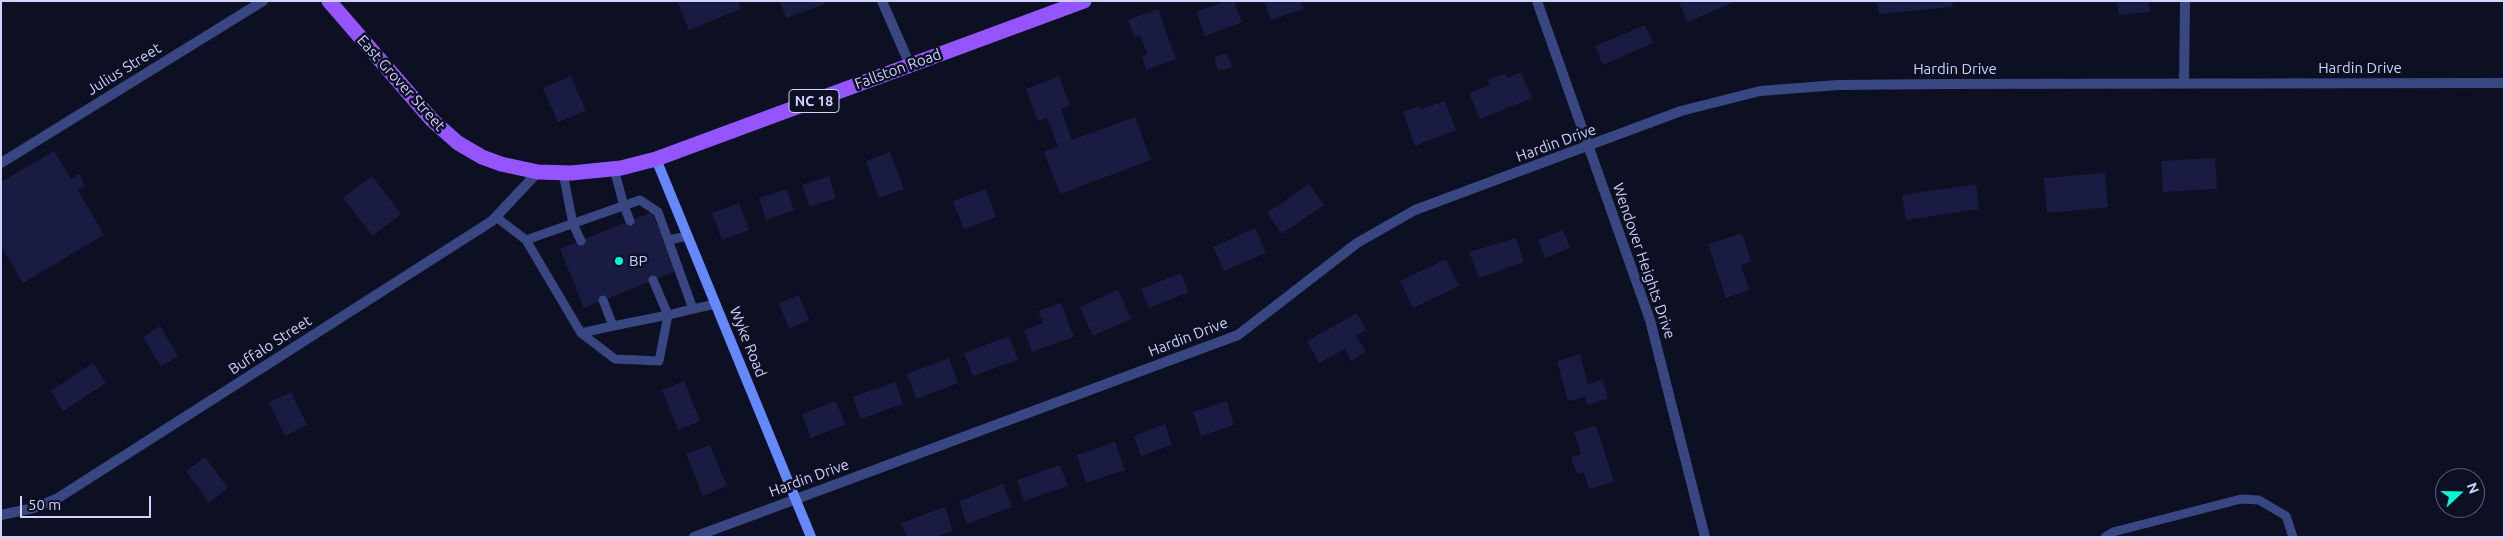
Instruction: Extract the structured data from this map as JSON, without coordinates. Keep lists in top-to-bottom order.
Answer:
{
  "streets": {
    "main road": [
      "Fallston Road",
      "East Grover Street",
      "NC 18",
      "Wyke Road"
    ],
    "street": [
      "Hardin Drive",
      "Julius Street",
      "Wendover Heights Drive",
      "Buffalo Street"
    ]
  },
  "crossings": [
    ["Hardin Drive", "Wendover Heights Drive"],
    ["Hardin Drive", "Wyke Road"],
    ["Fallston Road", "East Grover Street"],
    ["Fallston Road", "Wyke Road"],
    ["Fallston Road", "Buffalo Street"],
    ["East Grover Street", "Buffalo Street"]
  ],
  "places": ["BP"],
  "scale_bar": "50 m",
  "north": "right"
}
